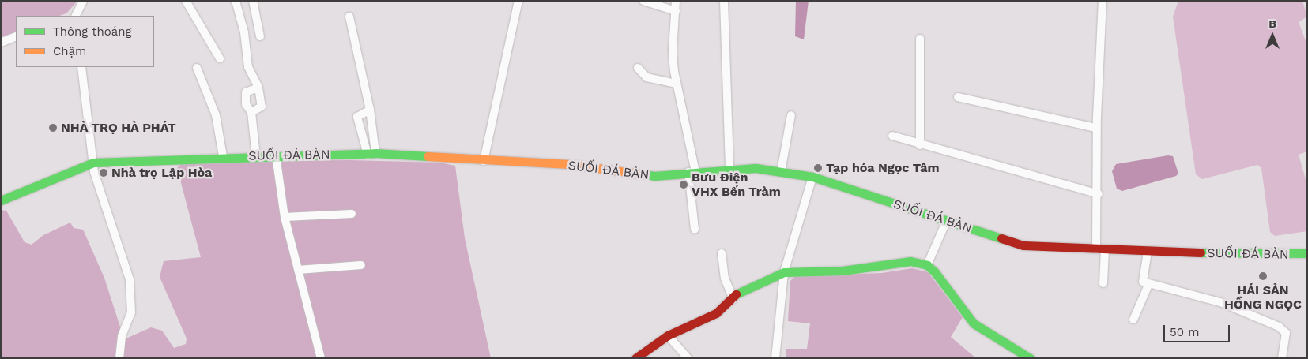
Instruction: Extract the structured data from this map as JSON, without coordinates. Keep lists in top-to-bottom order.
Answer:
{
  "streets": {
    "street": ["SUỐI ĐÁ BÀN"]
  },
  "places": [
    "NHÀ TRỌ HÀ PHÁT",
    "Tạp hóa Ngọc Tâm",
    "Nhà trọ Lập Hòa",
    "Bưu Điện VHX Bến Tràm",
    "HÁI SẢN HỒNG NGỌC"
  ],
  "legend": ["Thông thoáng", "Chậm"],
  "scale_bar": "50 m",
  "north": "top"
}
